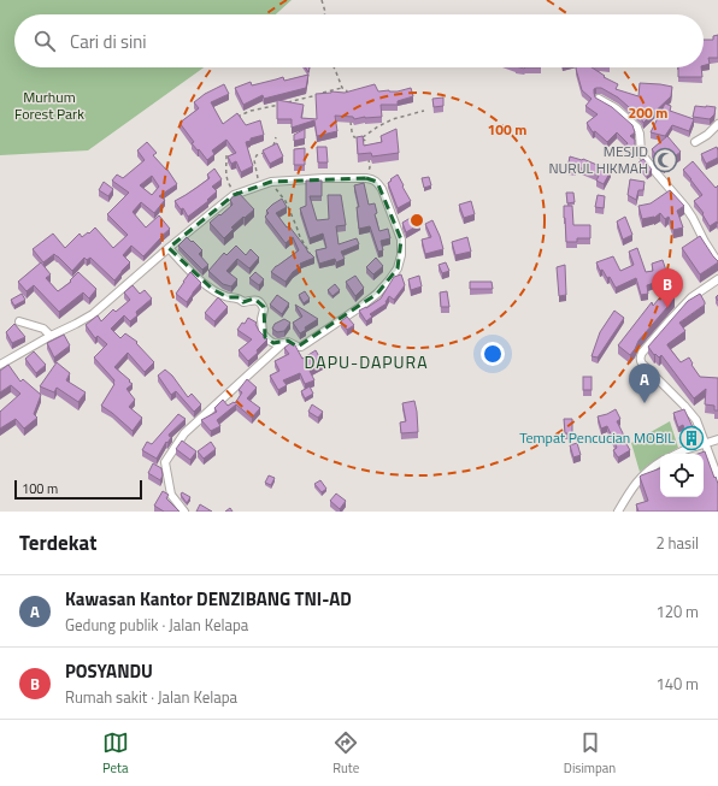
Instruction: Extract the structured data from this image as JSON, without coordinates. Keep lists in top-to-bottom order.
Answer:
{
  "districts": ["DAPU-DAPURA"],
  "parks": ["Murhum Forest Park"],
  "places": {
    "mosque": ["MESJID NURUL HIKMAH"],
    "building": ["Tempat Pencucian MOBIL"]
  },
  "scale_bar": "100 m",
  "page": {
    "search": "Cari di sini",
    "pins": ["B", "A"],
    "scale": "100 m",
    "heading": ["Terdekat", "2 hasil"],
    "list": [
      {
        "mark": "A",
        "name": "Kawasan Kantor DENZIBANG TNI-AD",
        "note": "Gedung publik · Jalan Kelapa",
        "value": "120 m"
      },
      {
        "mark": "B",
        "name": "POSYANDU",
        "note": "Rumah sakit · Jalan Kelapa",
        "value": "140 m"
      }
    ],
    "nav": ["Peta", "Rute", "Disimpan"]
  },
  "rings": ["200 m", "100 m"]
}
